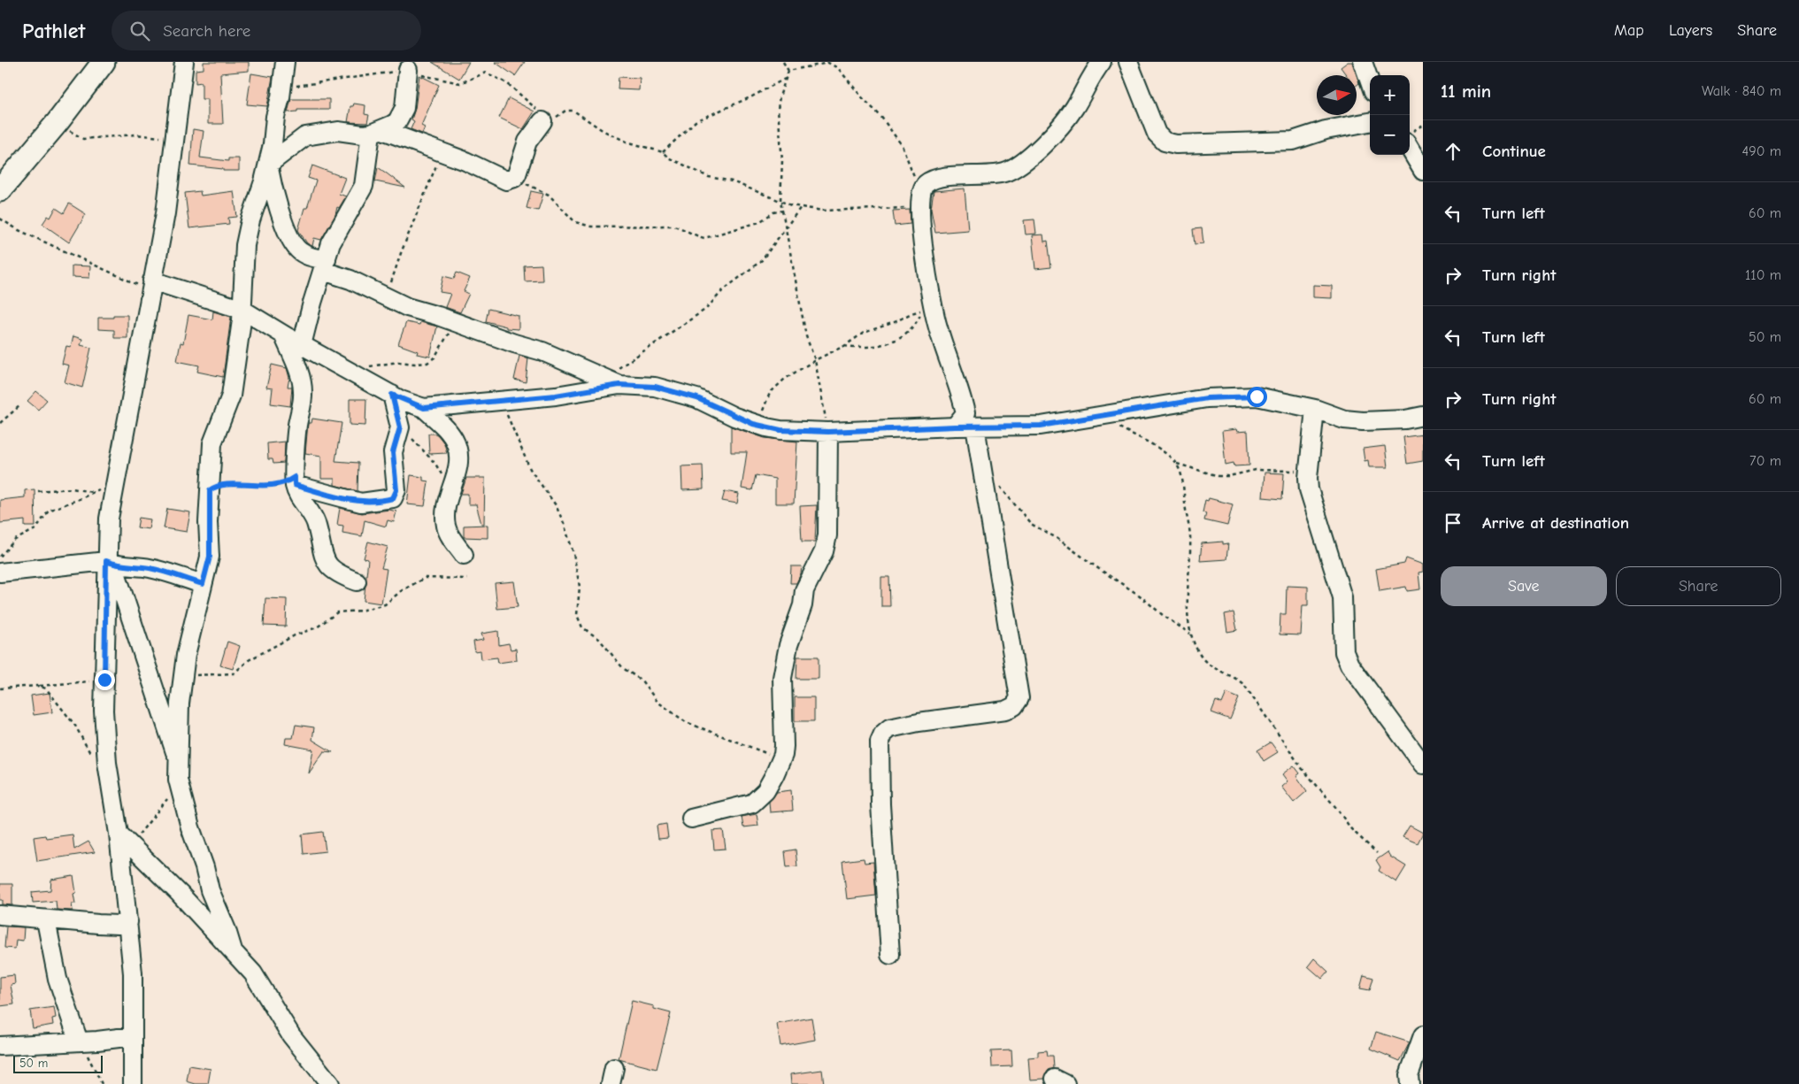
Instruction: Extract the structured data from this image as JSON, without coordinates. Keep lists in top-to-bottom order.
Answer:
{
  "scale_bar": "50 m",
  "north": "right",
  "page": {
    "header": "Pathlet",
    "search": "Search here",
    "nav": ["Map", "Layers", "Share"],
    "heading": ["11 min", "Walk · 840 m"],
    "map_buttons": ["+", "−"],
    "list": [
      ["Continue", "490 m"],
      ["Turn left", "60 m"],
      ["Turn right", "110 m"],
      ["Turn left", "50 m"],
      ["Turn right", "60 m"],
      ["Turn left", "70 m"],
      "Arrive at destination"
    ],
    "buttons": ["Save", "Share"],
    "scale": "50 m"
  }
}
